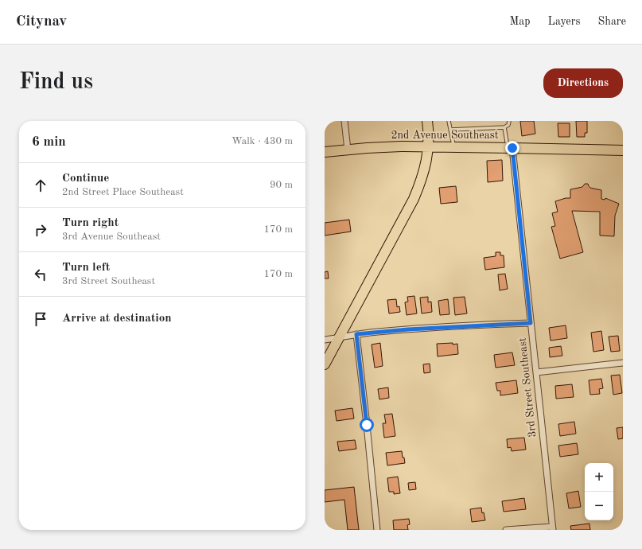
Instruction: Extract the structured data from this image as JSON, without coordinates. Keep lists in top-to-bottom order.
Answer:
{
  "streets": {
    "main road": ["2nd Avenue Southeast"],
    "street": ["3rd Street Southeast"]
  },
  "crossings": [
    ["2nd Avenue Southeast", "3rd Street Southeast"]
  ],
  "page": {
    "header": "Citynav",
    "nav": ["Map", "Layers", "Share"],
    "buttons": "Directions",
    "title": "Find us",
    "heading": ["6 min", "Walk · 430 m"],
    "list": [
      ["Continue", "2nd Street Place Southeast", "90 m"],
      ["Turn right", "3rd Avenue Southeast", "170 m"],
      ["Turn left", "3rd Street Southeast", "170 m"],
      "Arrive at destination"
    ],
    "map_buttons": ["+", "−"]
  }
}
